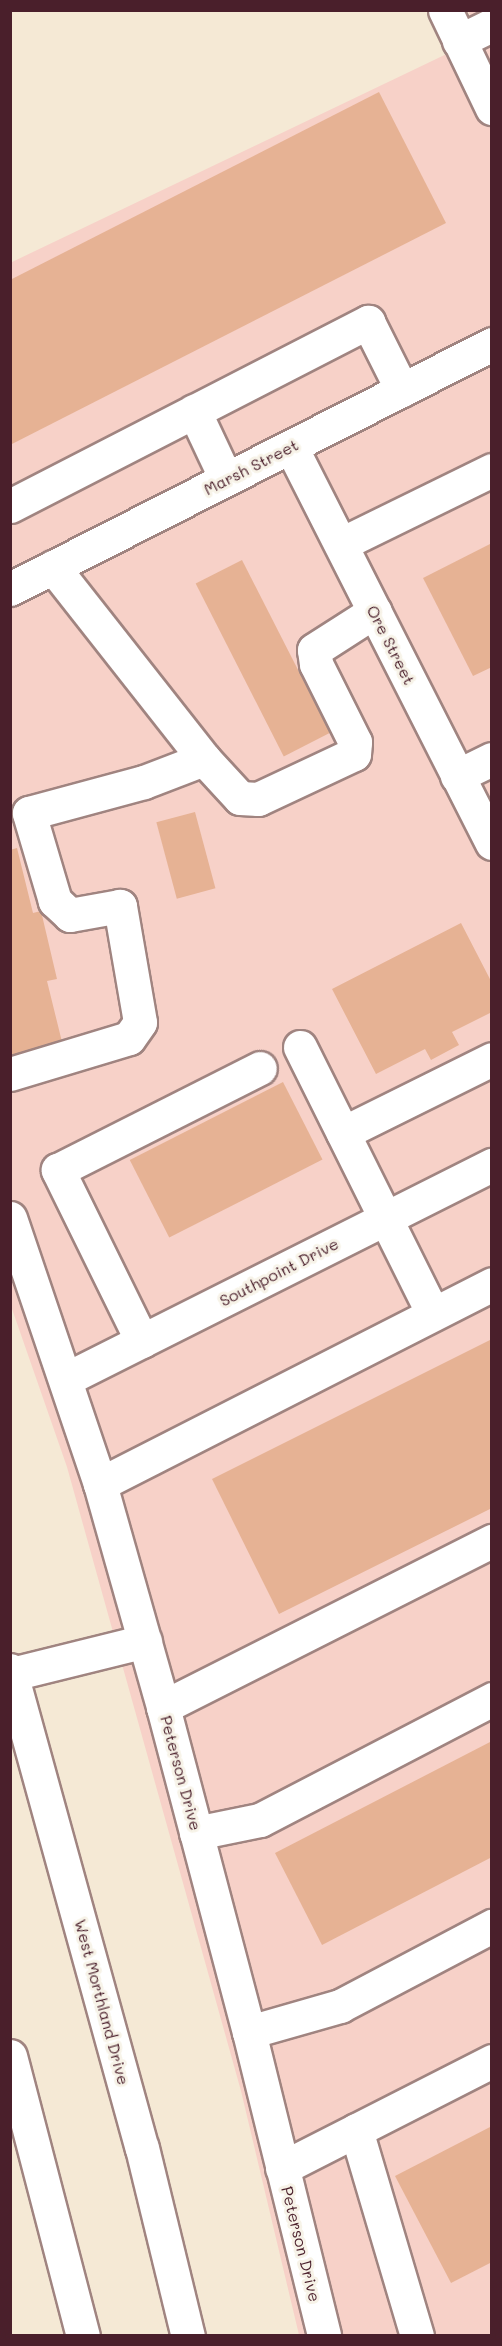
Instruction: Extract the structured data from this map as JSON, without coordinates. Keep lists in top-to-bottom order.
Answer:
{
  "streets": {
    "main road": [
      "Marsh Street",
      "Ore Street",
      "Southpoint Drive",
      "Peterson Drive",
      "West Morthland Drive"
    ]
  },
  "crossings": [
    ["Marsh Street", "Ore Street"],
    ["Southpoint Drive", "Peterson Drive"]
  ]
}
